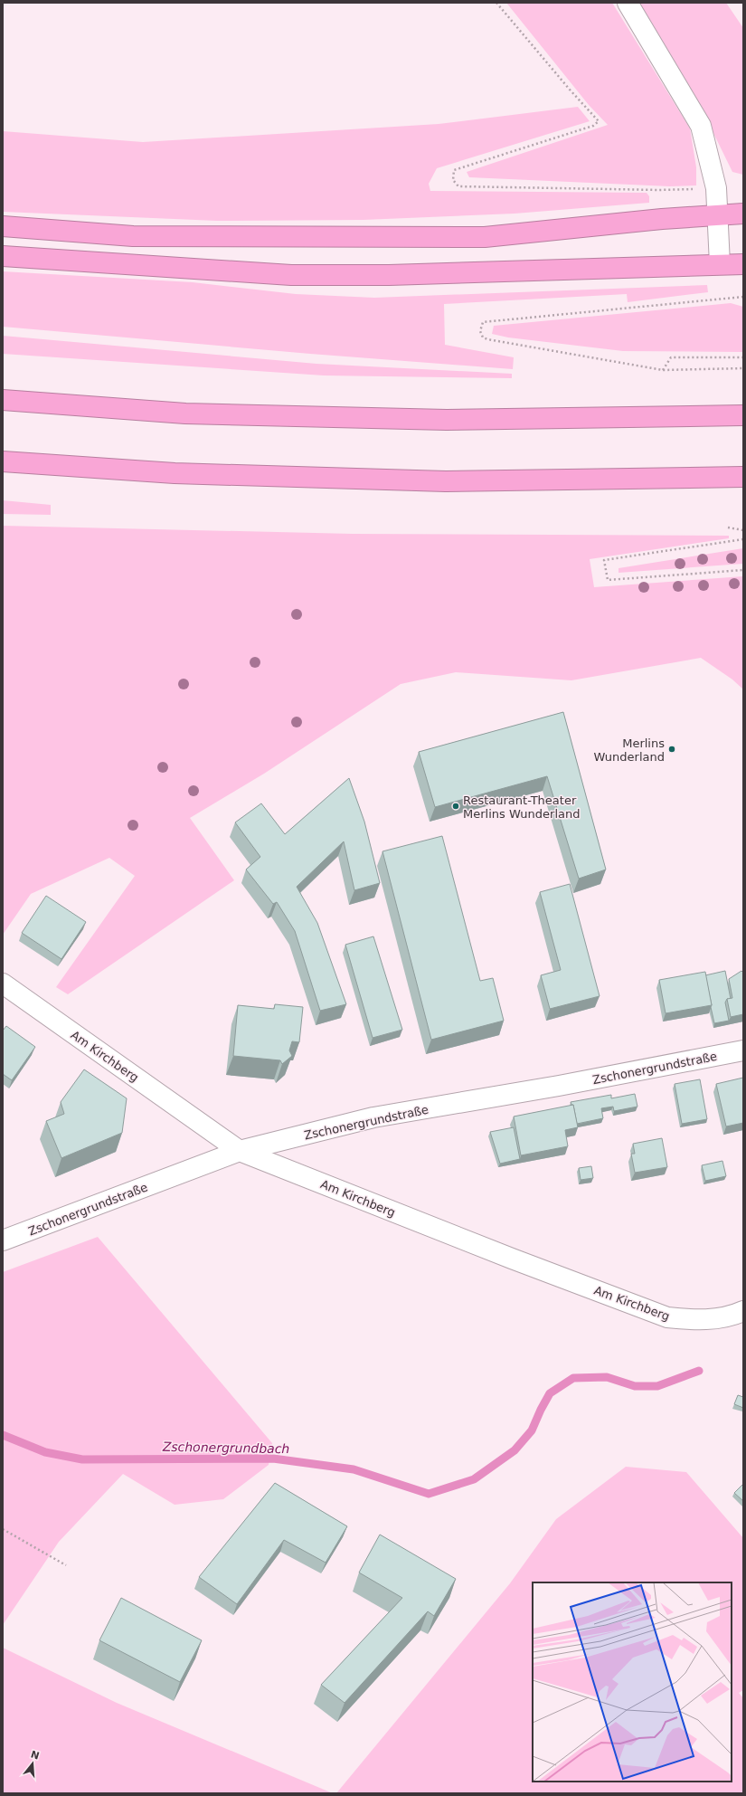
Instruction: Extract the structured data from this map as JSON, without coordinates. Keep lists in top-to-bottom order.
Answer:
{
  "streets": {
    "street": ["Am Kirchberg", "Zschonergrundstraße"]
  },
  "crossings": [
    ["Am Kirchberg", "Zschonergrundstraße"]
  ],
  "water": ["Zschonergrundbach"],
  "places": ["Merlins Wunderland", "Restaurant-Theater Merlins Wunderland"],
  "north": "top"
}
